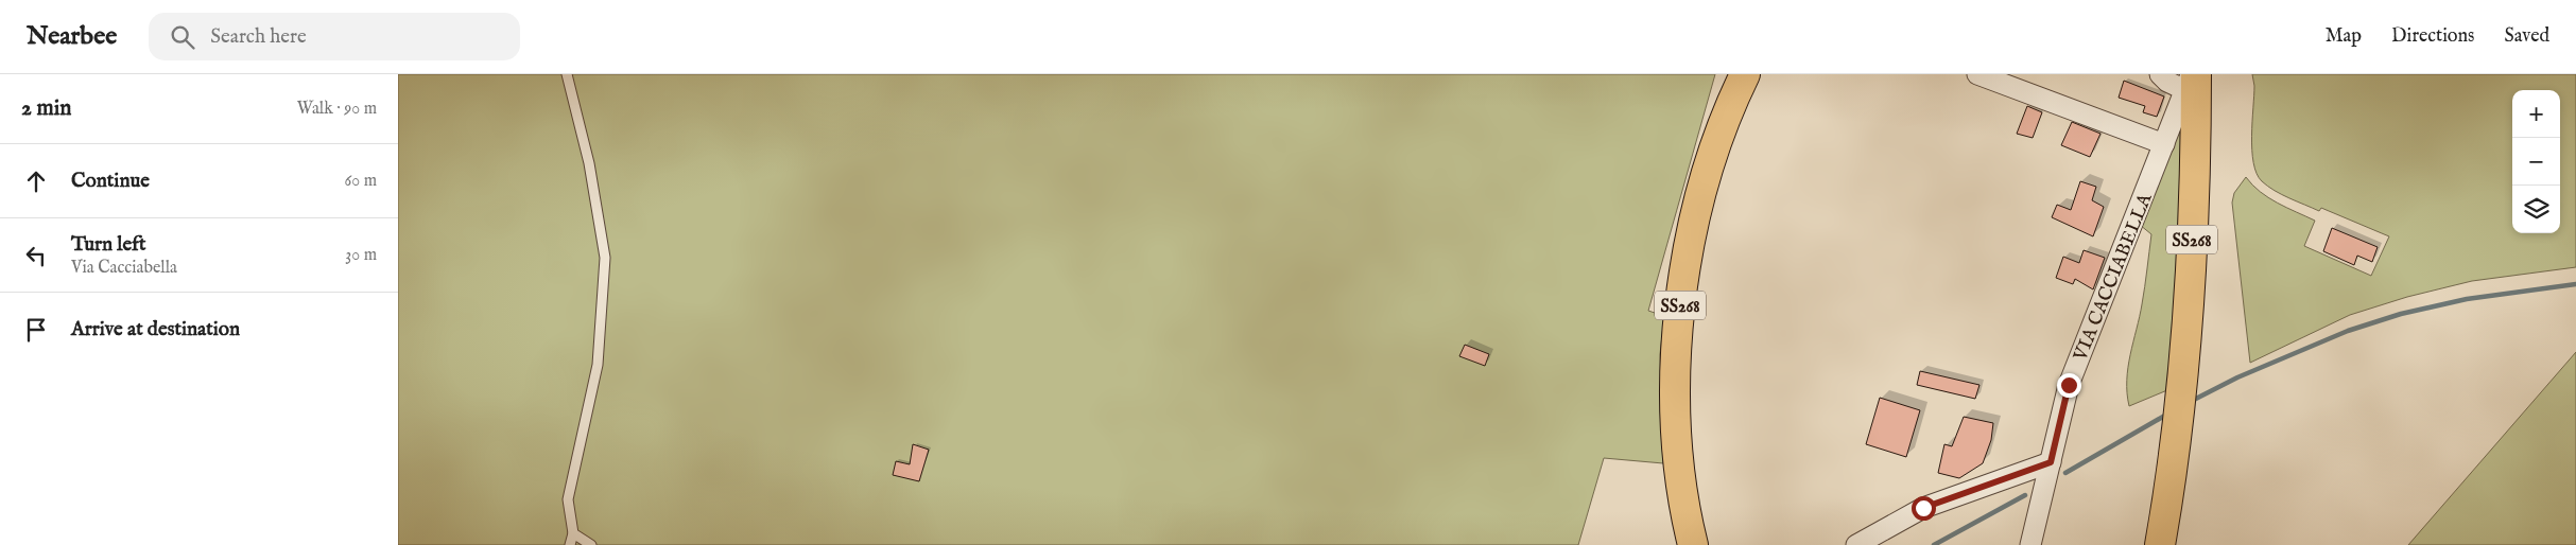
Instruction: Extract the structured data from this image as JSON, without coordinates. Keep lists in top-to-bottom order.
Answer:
{
  "streets": {
    "highway": ["SS268"],
    "street": ["VIA CACCIABELLA"]
  },
  "crossings": [
    ["SS268", "VIA CACCIABELLA"]
  ],
  "page": {
    "header": "Nearbee",
    "search": "Search here",
    "nav": ["Map", "Directions", "Saved"],
    "heading": ["2 min", "Walk · 90 m"],
    "map_buttons": ["+", "−"],
    "list": [
      ["Continue", "60 m"],
      ["Turn left", "Via Cacciabella", "30 m"],
      "Arrive at destination"
    ]
  }
}
